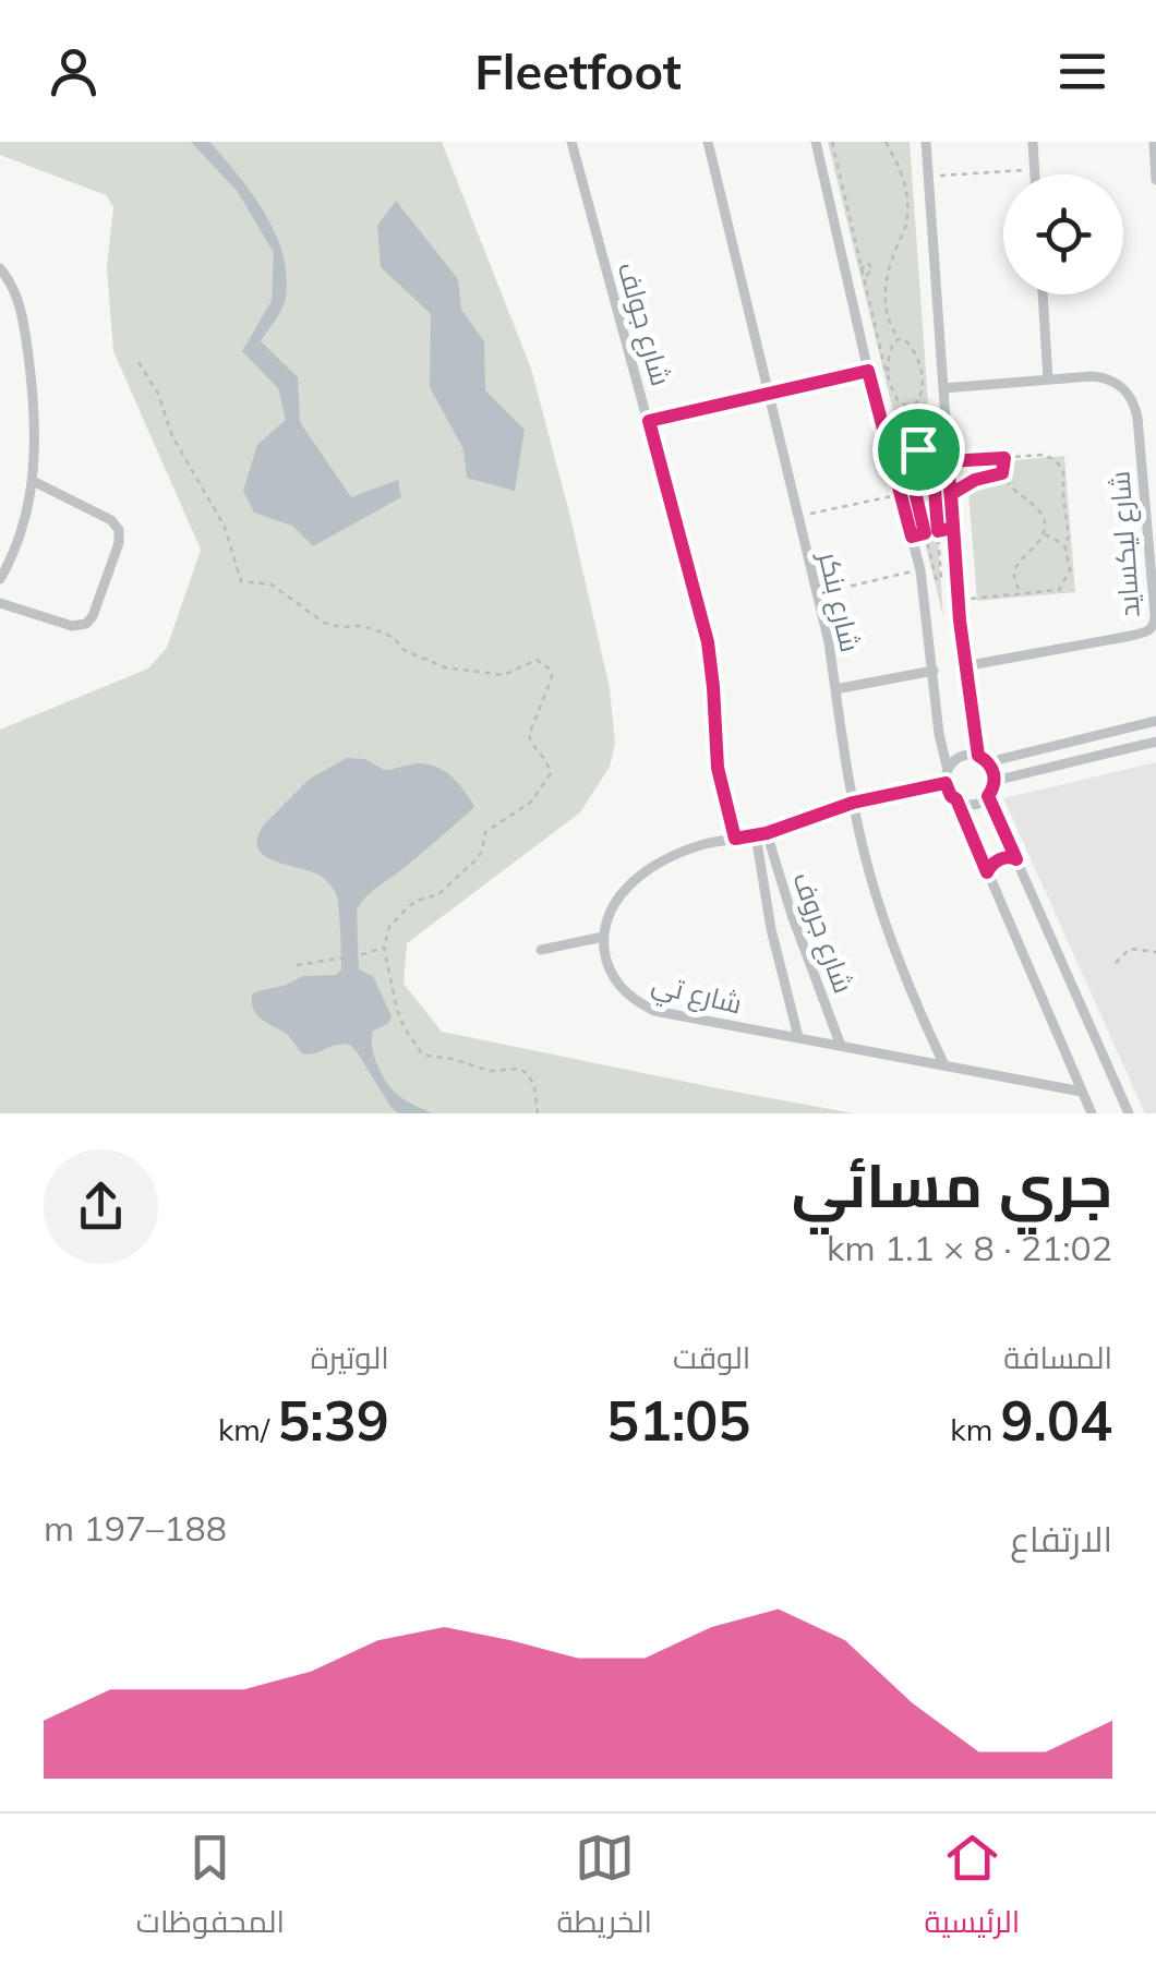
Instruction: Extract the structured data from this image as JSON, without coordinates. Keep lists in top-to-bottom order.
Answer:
{
  "streets": {
    "street": [
      "شارع جولف",
      "شارع ليكسايد",
      "شارع بنكر",
      "شارع جروف",
      "شارع تي"
    ]
  },
  "crossings": [
    ["شارع بنكر", "شارع تي"],
    ["شارع جروف", "شارع تي"]
  ],
  "page": {
    "header": "Fleetfoot",
    "heading": ["جري مسائي", "21:02 · 8 × 1.1 km"],
    "stats": [
      ["المسافة", "9.04 km"],
      ["الوقت", "51:05"],
      ["الوتيرة", "5:39 /km"]
    ],
    "chart": ["الارتفاع", "188–197 m"],
    "tabs": ["الرئيسية", "الخريطة", "المحفوظات"]
  }
}
